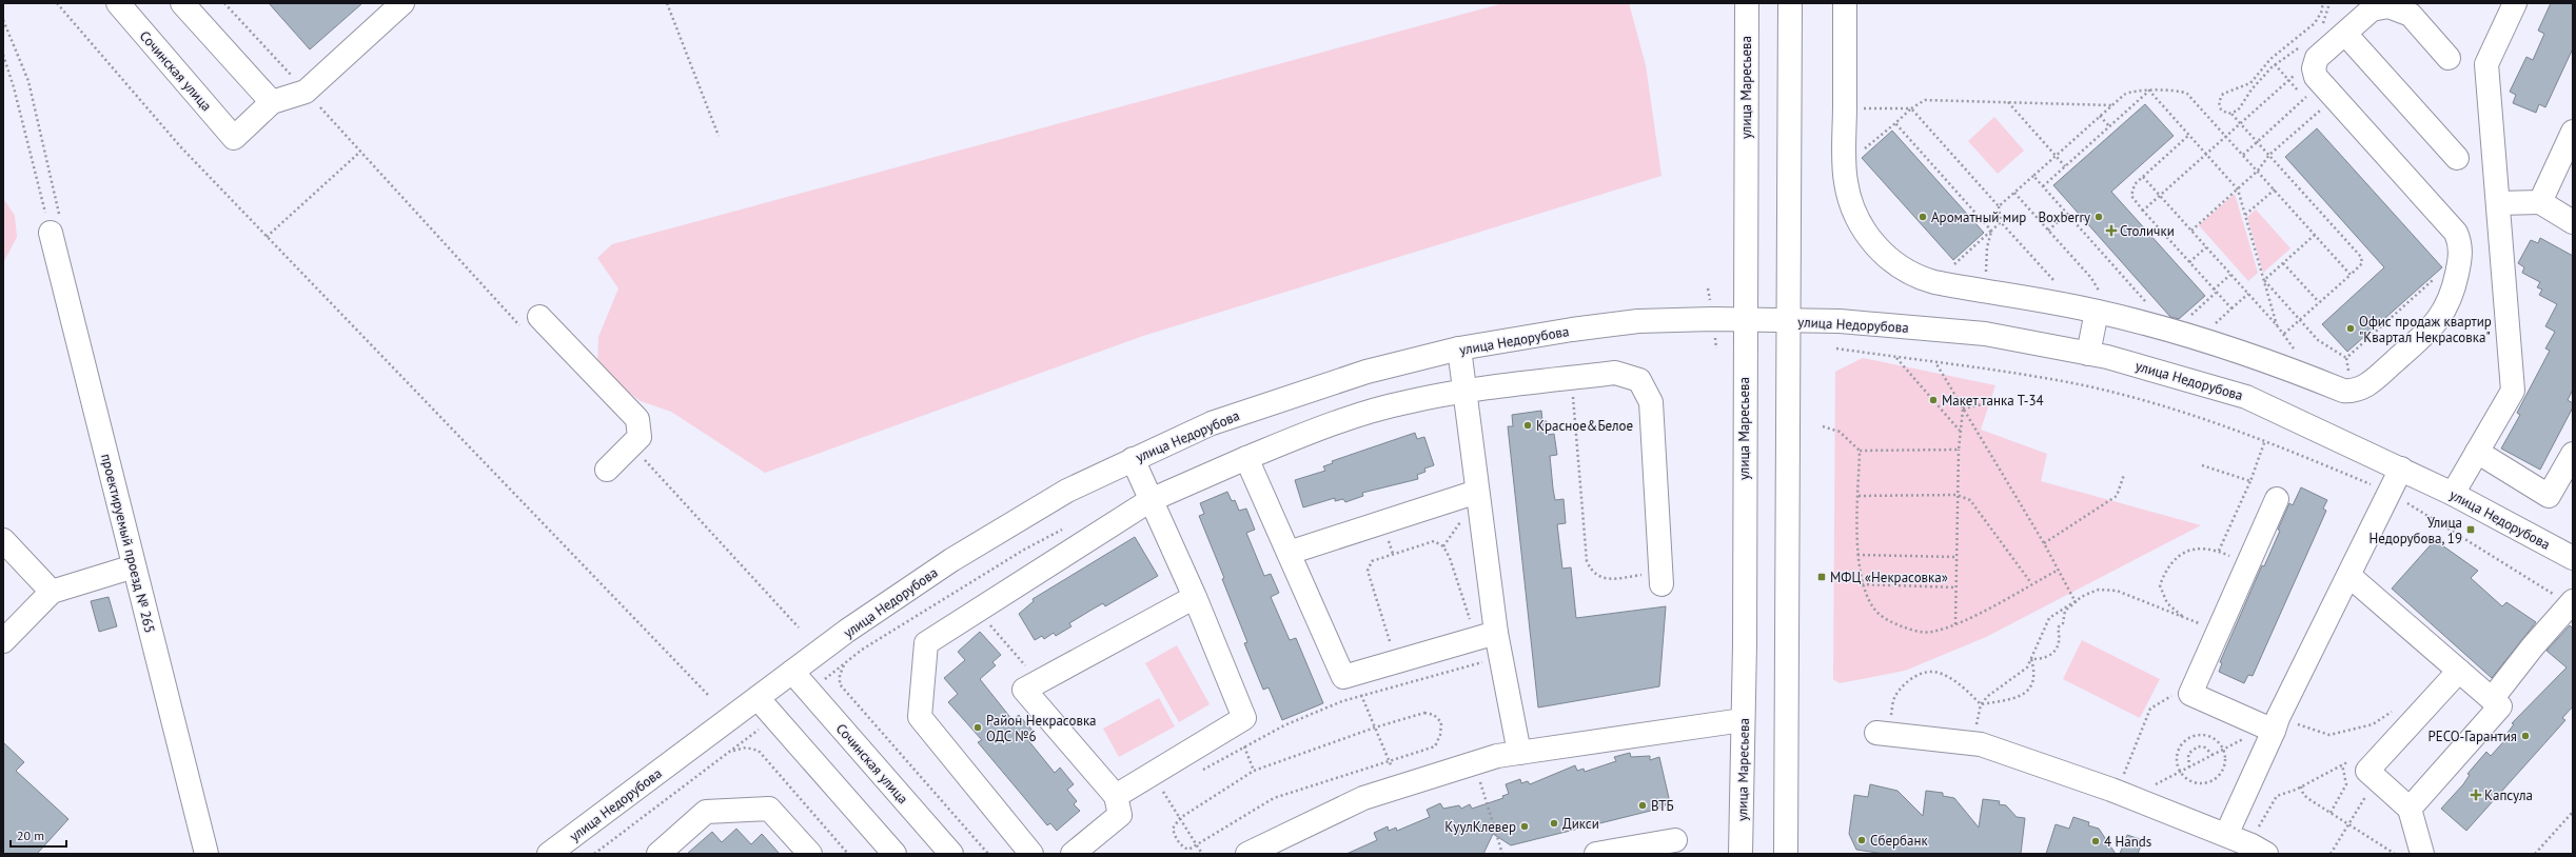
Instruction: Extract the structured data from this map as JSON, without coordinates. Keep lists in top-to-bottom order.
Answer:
{
  "streets": {
    "street": [
      "Сочинская улица",
      "улица Маресьева",
      "улица Недорубова",
      "проектируемый проезд № 265"
    ]
  },
  "crossings": [
    ["Сочинская улица", "улица Недорубова"],
    ["улица Маресьева", "улица Недорубова"]
  ],
  "places": {
    "other": [
      "Ароматный мир",
      "Boxberry",
      "Офис продаж квартир \"Квартал Некрасовка\"",
      "Макет танка Т-34",
      "Красное&Белое",
      "Район Некрасовка ОДС №6",
      "РЕСО-Гарантия",
      "ВТБ",
      "Дикси",
      "КуулКлевер",
      "Сбербанк",
      "4 Hands"
    ],
    "health": ["Столички", "Капсула"],
    "transit": ["Улица Недорубова, 19", "МФЦ «Некрасовка»"]
  },
  "scale_bar": "20 m"
}
